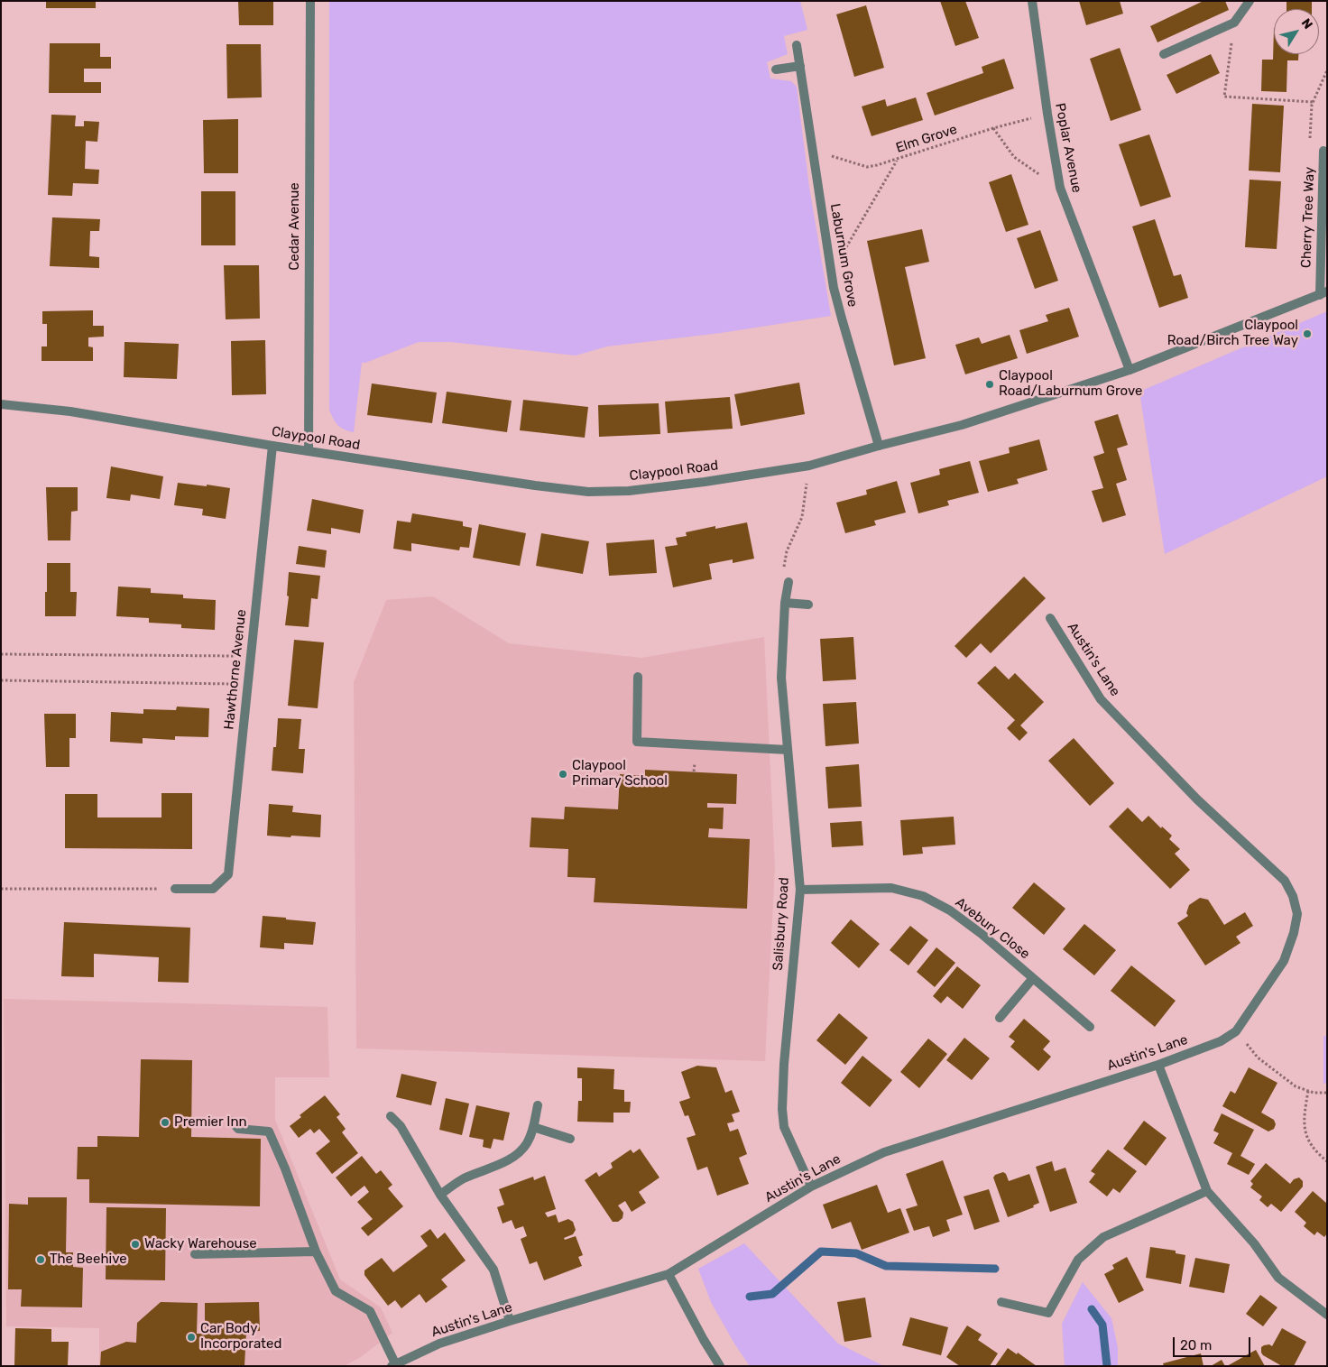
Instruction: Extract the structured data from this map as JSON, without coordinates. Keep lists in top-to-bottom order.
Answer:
{
  "streets": {
    "street": [
      "Poplar Avenue",
      "Cherry Tree Way",
      "Cedar Avenue",
      "Laburnum Grove",
      "Claypool Road",
      "Austin's Lane",
      "Hawthorne Avenue",
      "Salisbury Road",
      "Avebury Close"
    ],
    "path": ["Elm Grove"]
  },
  "crossings": [
    ["Elm Grove", "Poplar Avenue"],
    ["Elm Grove", "Laburnum Grove"],
    ["Poplar Avenue", "Claypool Road"],
    ["Cherry Tree Way", "Claypool Road"],
    ["Cedar Avenue", "Claypool Road"],
    ["Laburnum Grove", "Claypool Road"],
    ["Claypool Road", "Hawthorne Avenue"],
    ["Austin's Lane", "Salisbury Road"],
    ["Salisbury Road", "Avebury Close"]
  ],
  "places": [
    "Claypool Road/Birch Tree Way",
    "Claypool Road/Laburnum Grove",
    "Claypool Primary School",
    "Premier Inn",
    "Wacky Warehouse",
    "The Beehive",
    "Car Body Incorporated"
  ],
  "scale_bar": "20 m",
  "north": "top right"
}
